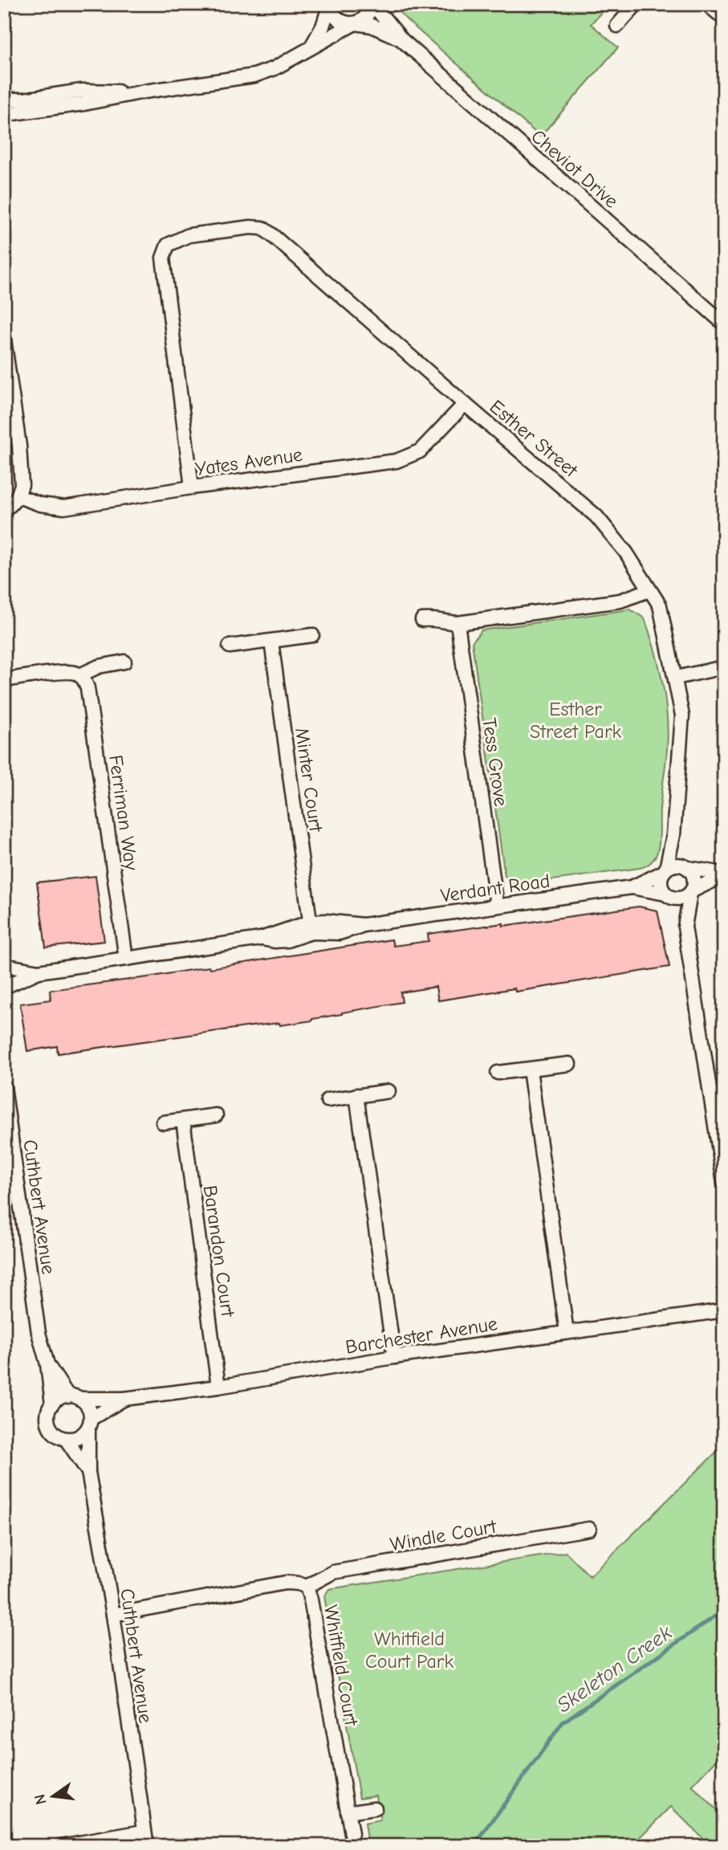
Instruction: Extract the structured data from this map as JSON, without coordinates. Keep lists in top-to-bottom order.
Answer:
{
  "streets": {
    "street": [
      "Cheviot Drive",
      "Esther Street",
      "Yates Avenue",
      "Tess Grove",
      "Minter Court",
      "Ferriman Way",
      "Verdant Road",
      "Cuthbert Avenue",
      "Barandon Court",
      "Barchester Avenue",
      "Windle Court",
      "Whitfield Court"
    ]
  },
  "crossings": [
    ["Esther Street", "Yates Avenue"],
    ["Esther Street", "Verdant Road"],
    ["Tess Grove", "Verdant Road"],
    ["Minter Court", "Verdant Road"],
    ["Ferriman Way", "Verdant Road"],
    ["Cuthbert Avenue", "Barchester Avenue"],
    ["Cuthbert Avenue", "Whitfield Court"],
    ["Barandon Court", "Barchester Avenue"],
    ["Windle Court", "Whitfield Court"]
  ],
  "water": ["Skeleton Creek"],
  "parks": ["Esther Street Park", "Whitfield Court Park"],
  "north": "left"
}
